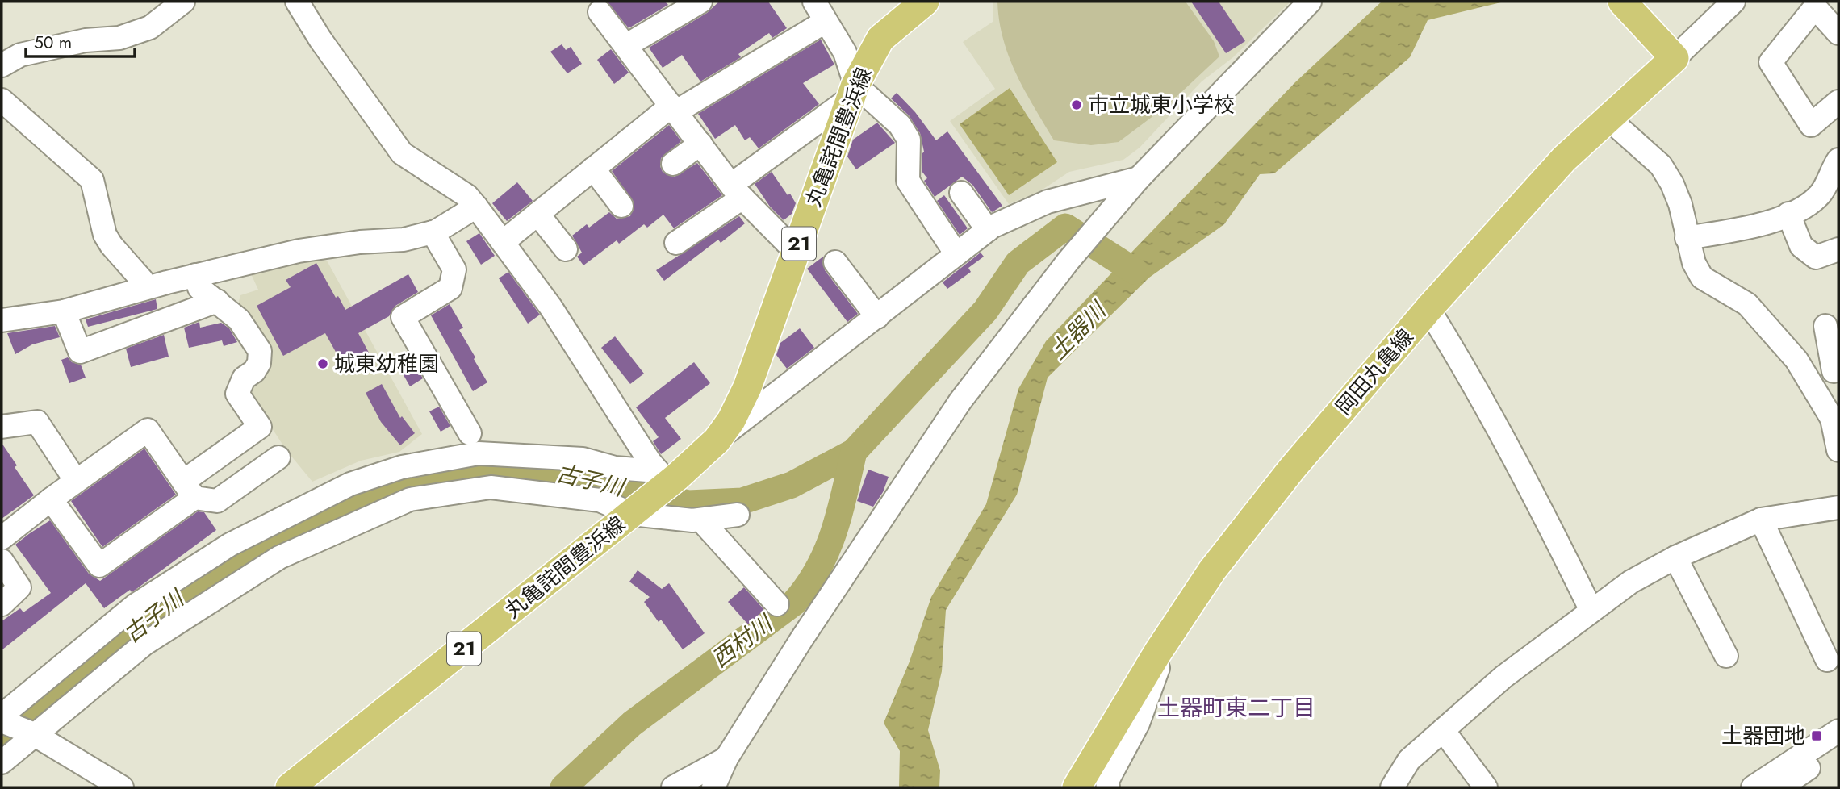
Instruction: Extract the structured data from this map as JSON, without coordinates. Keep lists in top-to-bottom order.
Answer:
{
  "streets": {
    "main road": ["丸亀詫間豊浜線", "21", "岡田丸亀線"]
  },
  "districts": ["土器町東二丁目"],
  "water": ["土器川", "古子川", "西村川"],
  "places": {
    "other": ["市立城東小学校", "城東幼稚園"],
    "transit": ["土器団地"]
  },
  "scale_bar": "50 m"
}
